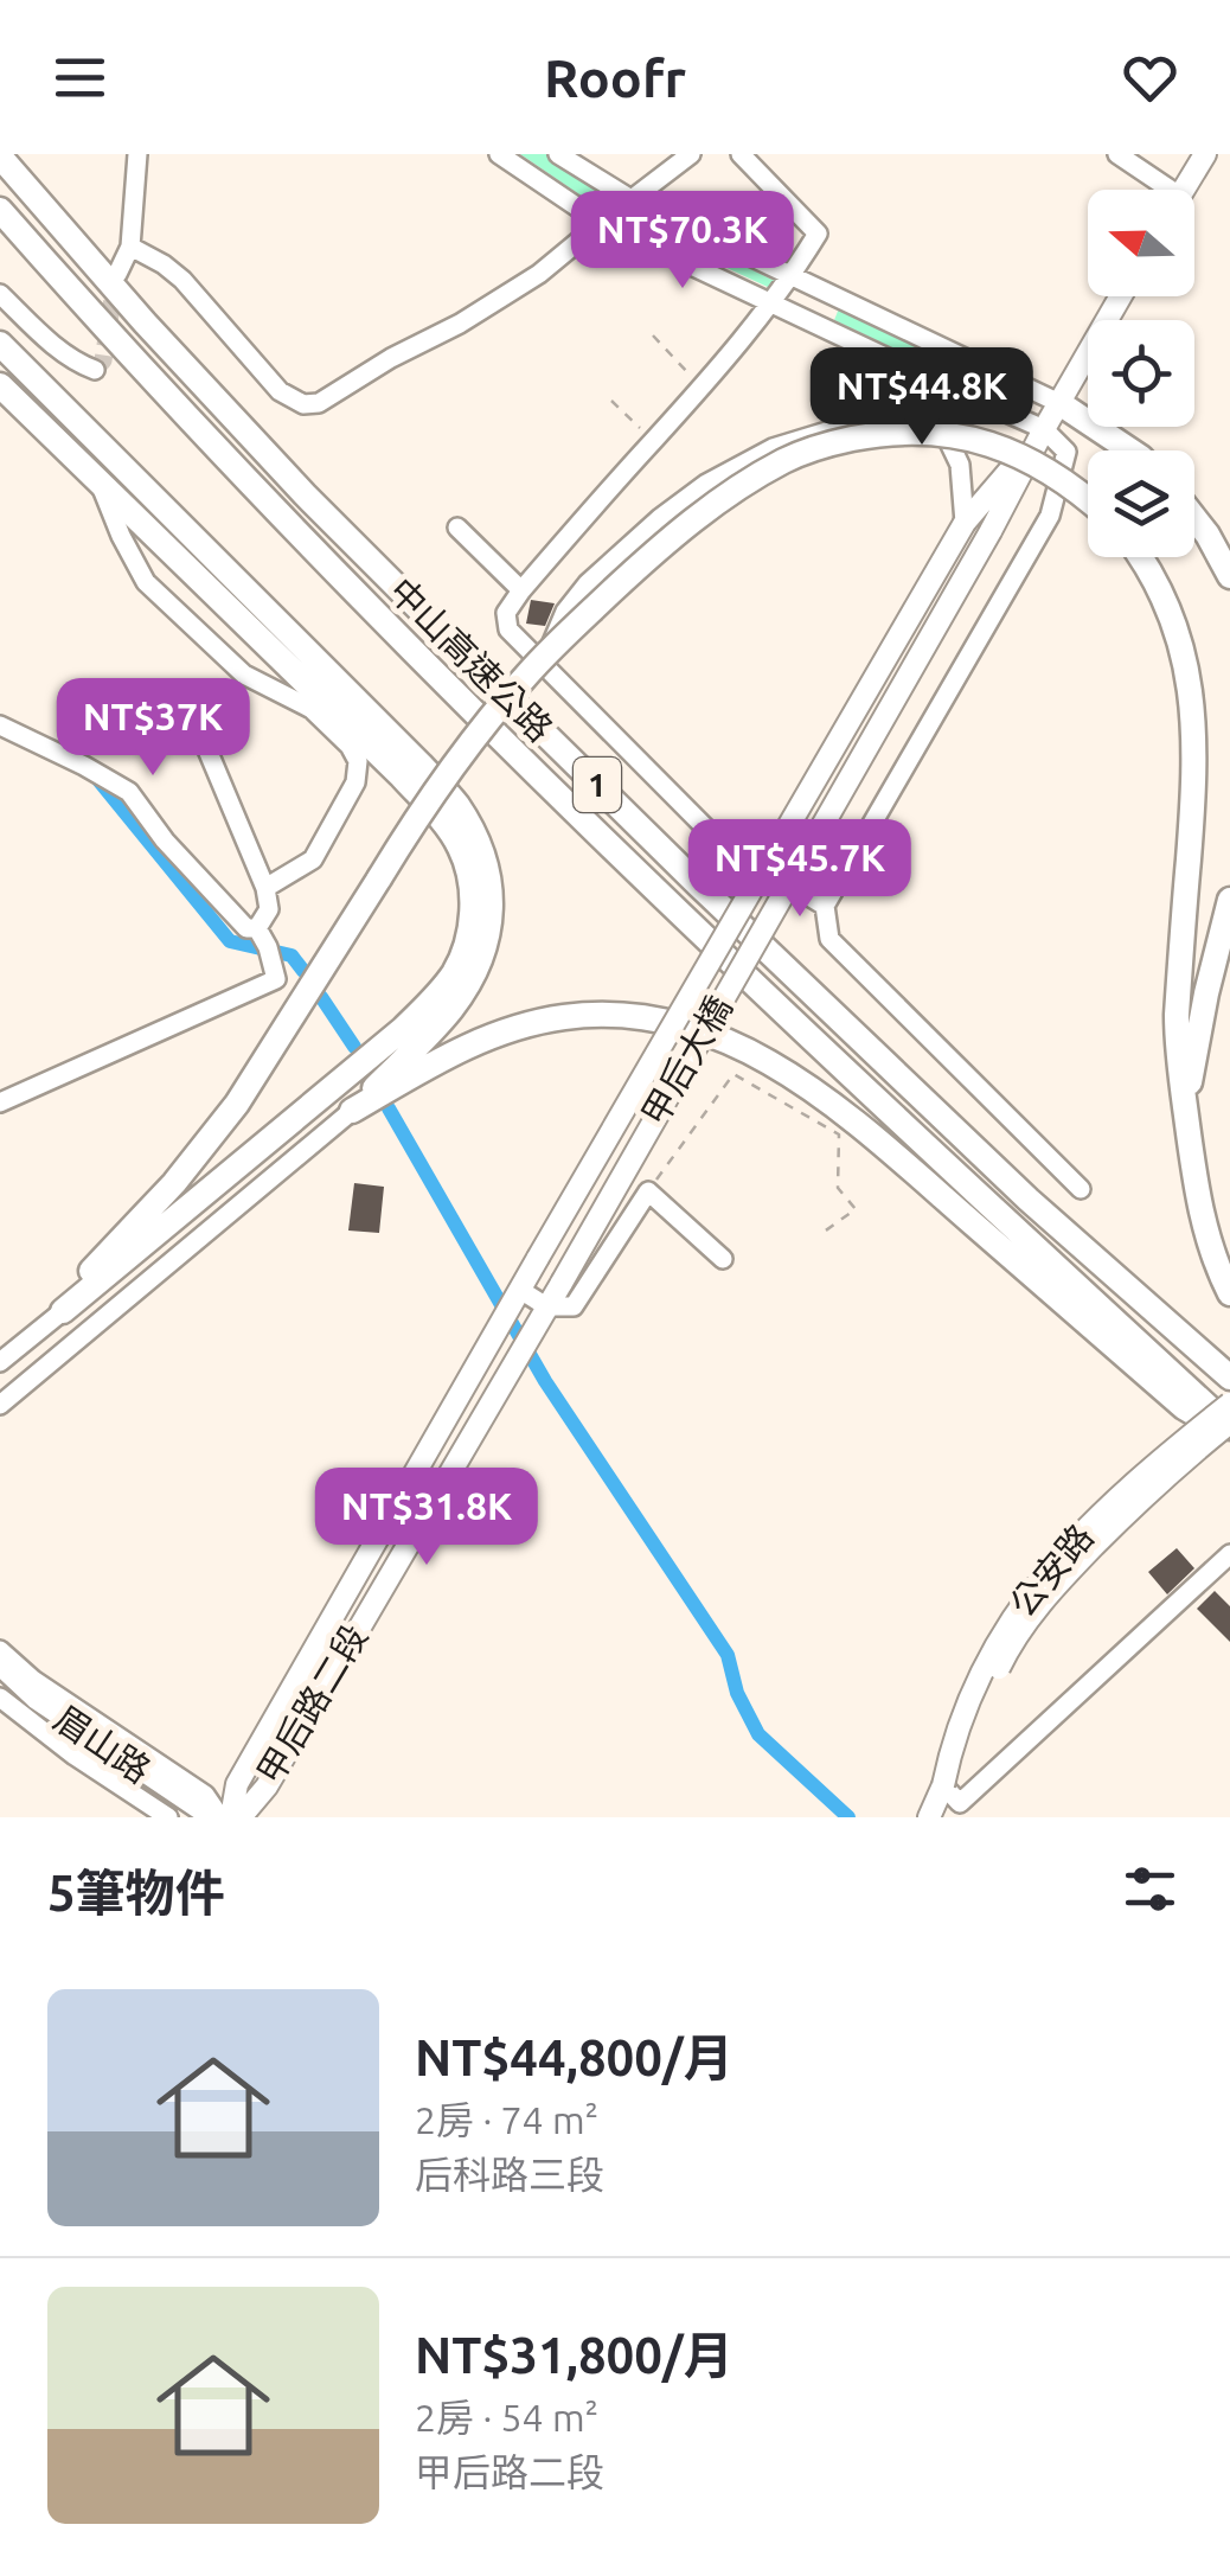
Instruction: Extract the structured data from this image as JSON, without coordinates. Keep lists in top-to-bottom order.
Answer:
{
  "streets": {
    "highway": ["中山高速公路", "1"],
    "main road": ["甲后大橋", "公安路", "甲后路二段"],
    "street": ["眉山路"]
  },
  "crossings": [
    ["中山高速公路", "公安路"],
    ["甲后大橋", "甲后路二段"]
  ],
  "north": "left",
  "page": {
    "header": "Roofr",
    "price": [
      "NT$70.3K",
      "NT$44.8K",
      "NT$37K",
      "NT$45.7K",
      "NT$31.8K"
    ],
    "heading": "5筆物件",
    "list": [
      {
        "name": "NT$44,800/月",
        "note": "2房 · 74 m² · 后科路三段"
      },
      {
        "name": "NT$31,800/月",
        "note": "2房 · 54 m² · 甲后路二段"
      }
    ]
  }
}
